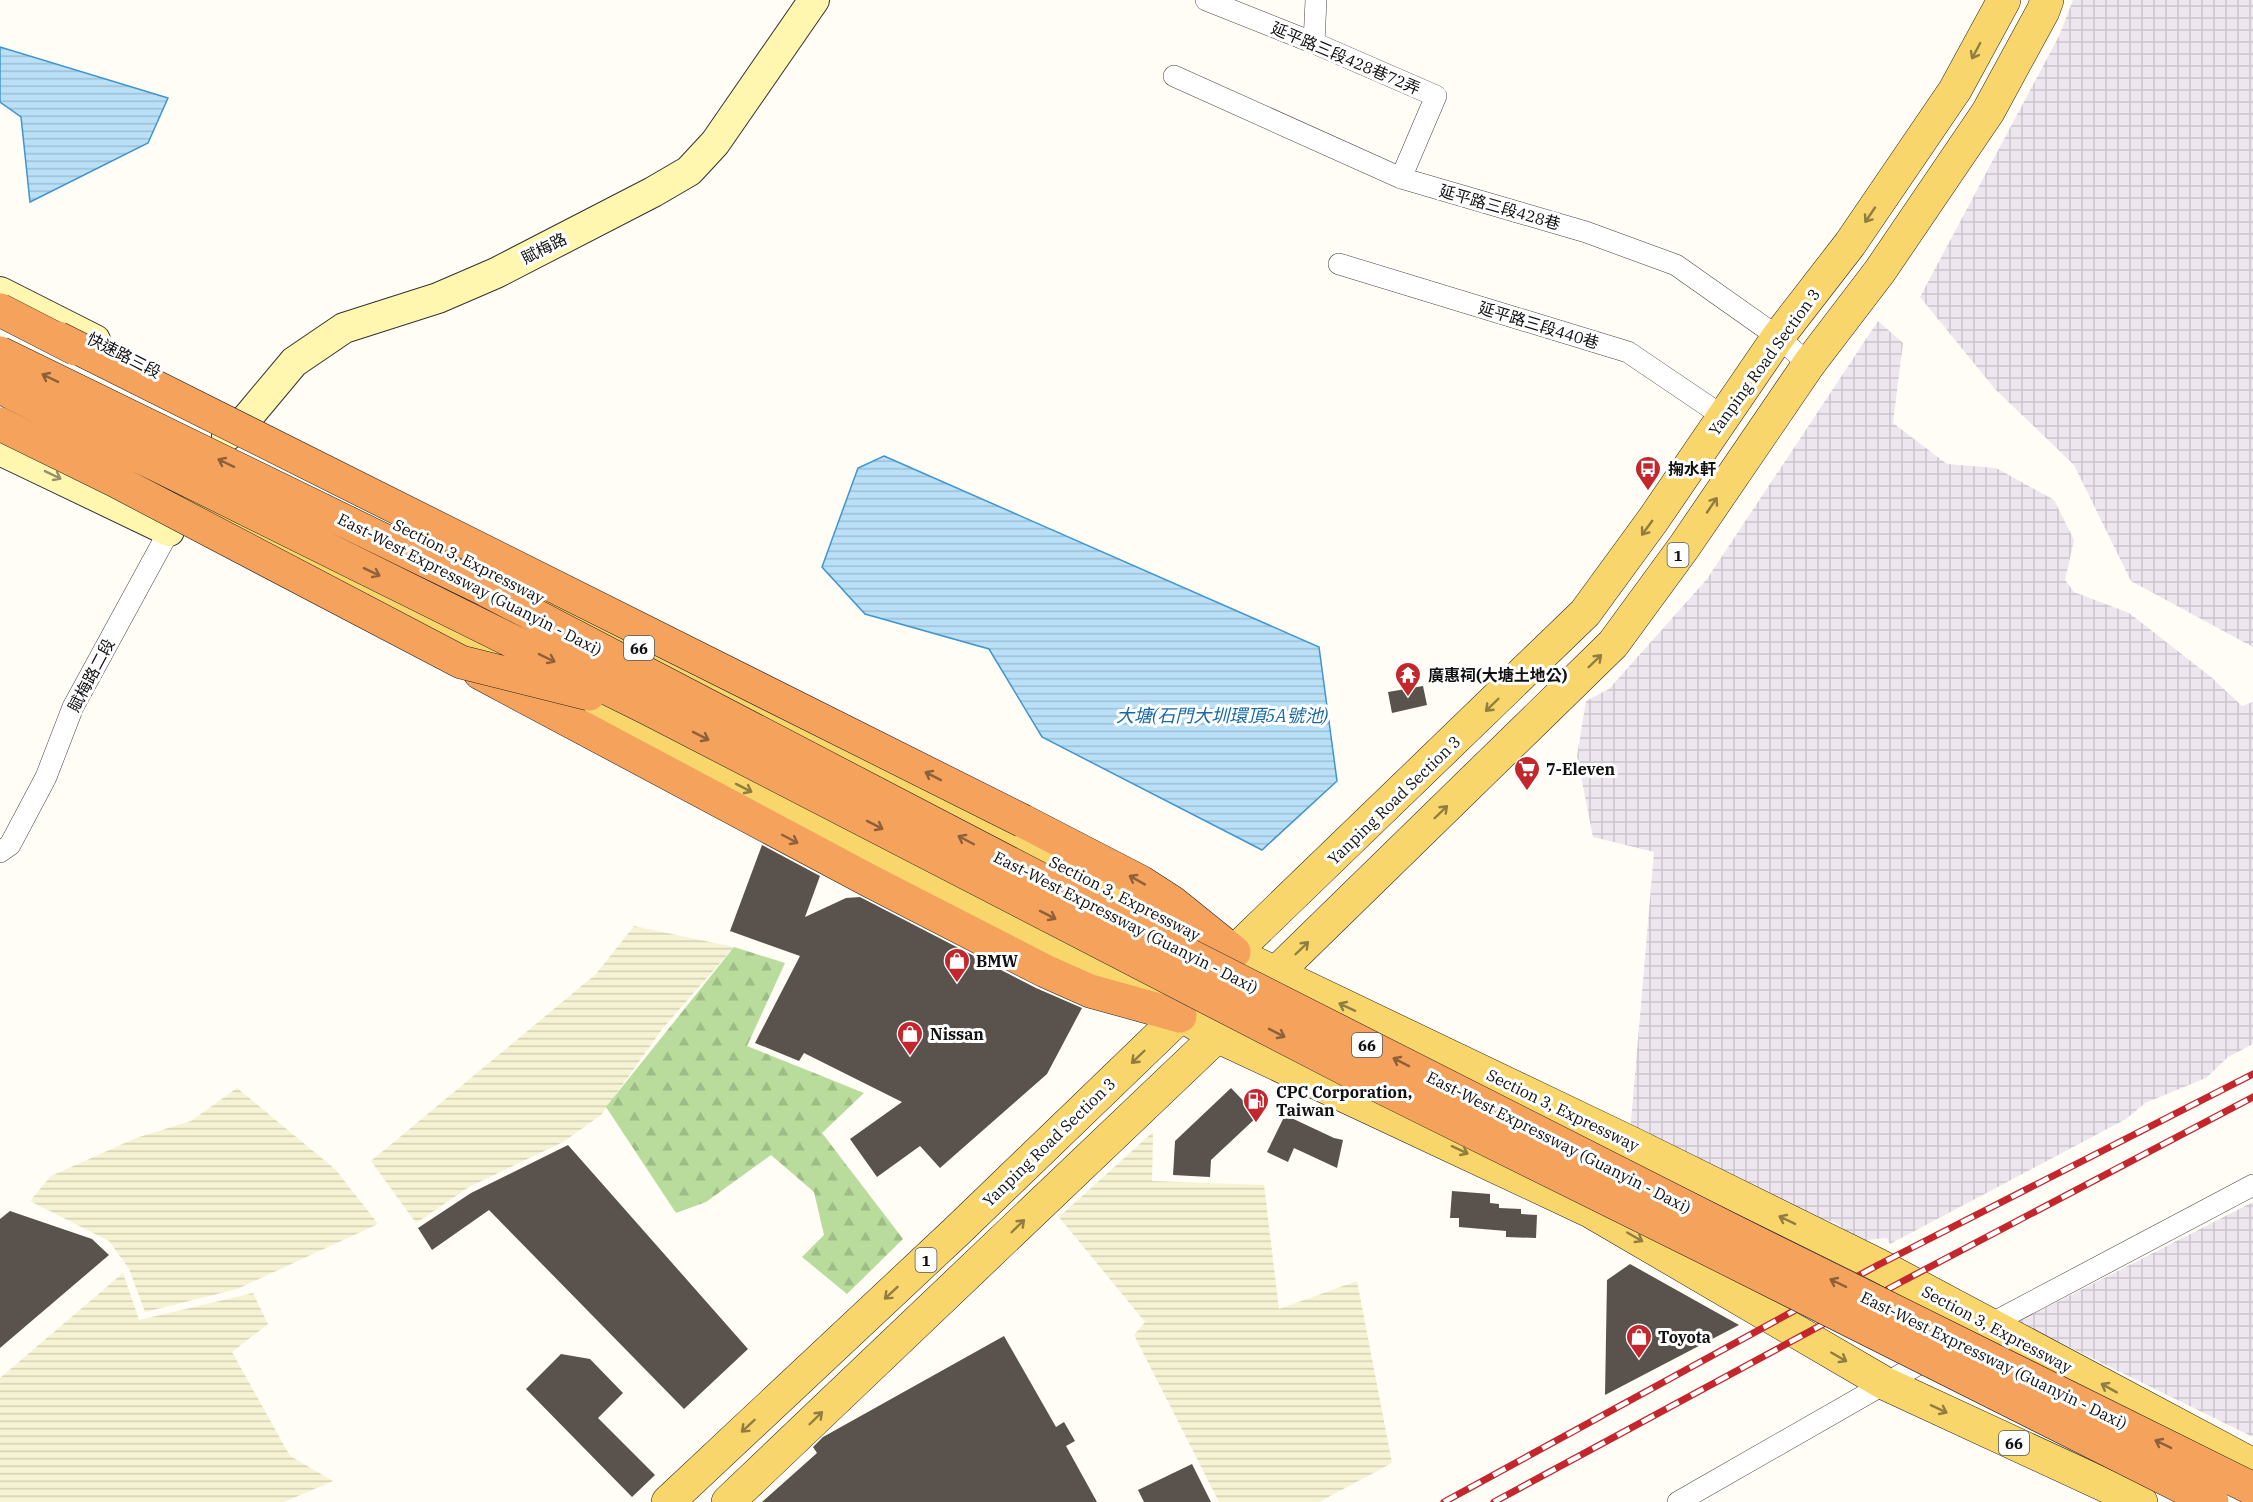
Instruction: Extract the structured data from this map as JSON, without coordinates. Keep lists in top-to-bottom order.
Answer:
{
  "streets": {
    "highway": ["East-West Expressway (Guanyin - Daxi)", "66"],
    "main road": ["Yanping Road Section 3", "1", "Section 3, Expressway"],
    "street": [
      "延平路三段428巷72弄",
      "延平路三段428巷",
      "賦梅路",
      "延平路三段440巷",
      "快速路三段",
      "賦梅路二段"
    ]
  },
  "crossings": [
    ["延平路三段428巷72弄", "延平路三段428巷"],
    ["延平路三段428巷", "Yanping Road Section 3"],
    ["延平路三段428巷", "1"],
    ["賦梅路", "快速路三段"],
    ["賦梅路", "Section 3, Expressway"],
    ["延平路三段440巷", "Yanping Road Section 3"],
    ["快速路三段", "Section 3, Expressway"],
    ["Yanping Road Section 3", "Section 3, Expressway"],
    ["Yanping Road Section 3", "66"],
    ["1", "Section 3, Expressway"],
    ["1", "66"],
    ["66", "賦梅路二段"]
  ],
  "water": ["大塘(石門大圳環頂5A號池)"],
  "places": {
    "bus stop": ["掬水軒"],
    "temple": ["廣惠祠(大塘土地公)"],
    "supermarket": ["7-Eleven"],
    "shop": ["BMW", "Nissan", "Toyota"],
    "fuel station": ["CPC Corporation, Taiwan"]
  }
}
